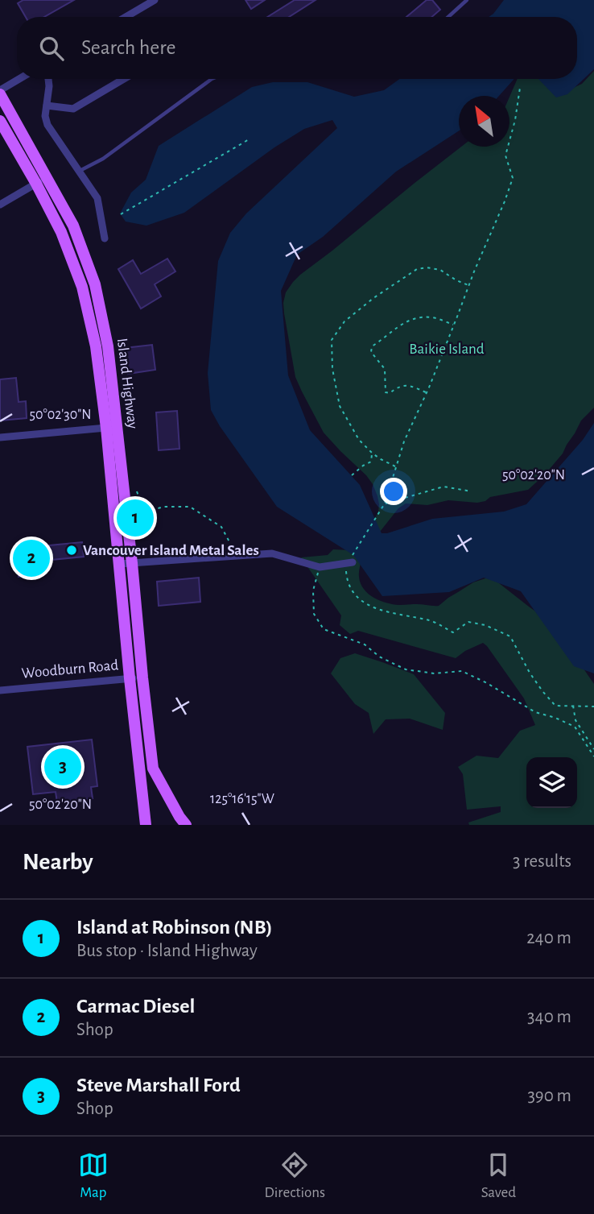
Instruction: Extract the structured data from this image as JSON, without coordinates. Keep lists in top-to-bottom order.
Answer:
{
  "streets": {
    "main road": ["Island Highway"],
    "street": ["Woodburn Road"]
  },
  "crossings": [
    ["Island Highway", "Woodburn Road"]
  ],
  "parks": ["Baikie Island"],
  "places": ["Vancouver Island Metal Sales"],
  "north": "top left",
  "page": {
    "search": "Search here",
    "pins": ["1", "2", "3"],
    "heading": ["Nearby", "3 results"],
    "list": [
      {
        "mark": "1",
        "name": "Island at Robinson (NB)",
        "note": "Bus stop · Island Highway",
        "value": "240 m"
      },
      {
        "mark": "2",
        "name": "Carmac Diesel",
        "note": "Shop",
        "value": "340 m"
      },
      {
        "mark": "3",
        "name": "Steve Marshall Ford",
        "note": "Shop",
        "value": "390 m"
      }
    ],
    "nav": ["Map", "Directions", "Saved"]
  },
  "coordinates": ["50°02'30\"N", "50°02'20\"N", "125°16'15\"W"]
}
